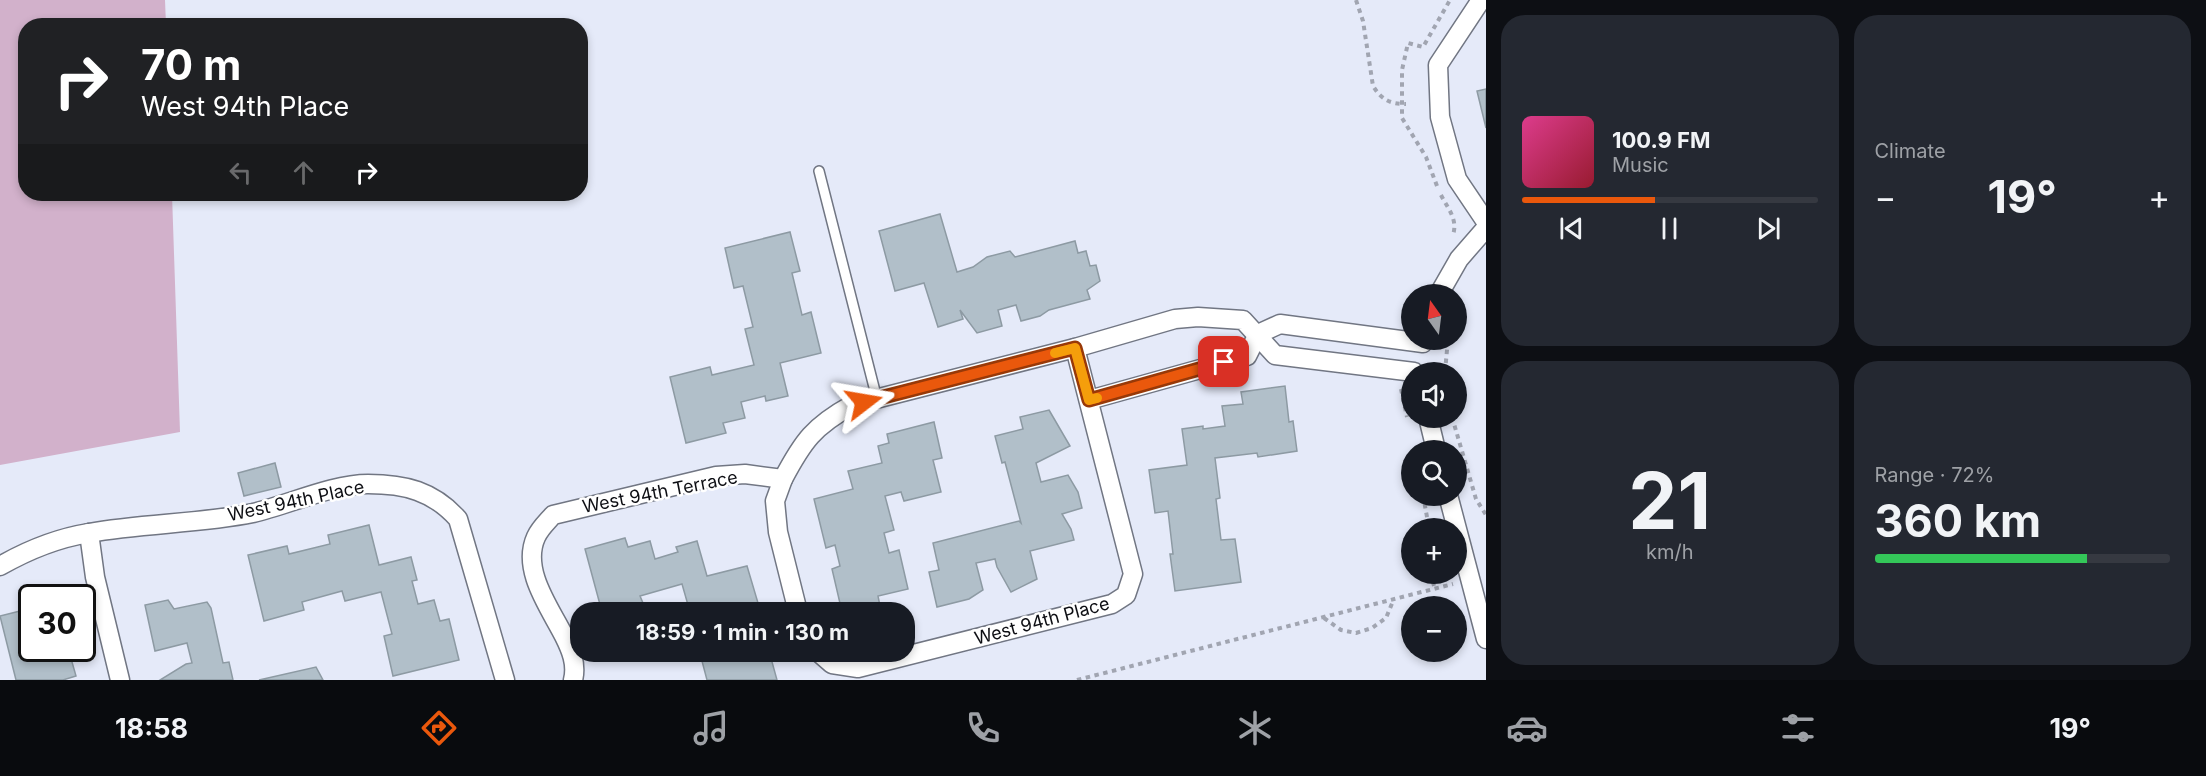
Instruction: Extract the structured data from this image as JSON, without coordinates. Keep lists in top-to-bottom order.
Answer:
{
  "streets": {
    "street": ["West 94th Terrace", "West 94th Place"]
  },
  "north": "top",
  "page": {
    "tile": [
      "Climate",
      ["21", "km/h"],
      ["Range · 72%", "360 km"]
    ],
    "turn": ["70 m", "West 94th Place"],
    "song": ["100.9 FM", "Music"],
    "heat": ["−", "19°", "+"],
    "map_buttons": ["+", "−"],
    "limit": "30",
    "trip": "18:59 · 1 min · 130 m",
    "tabs": ["18:58", "19°"]
  }
}
